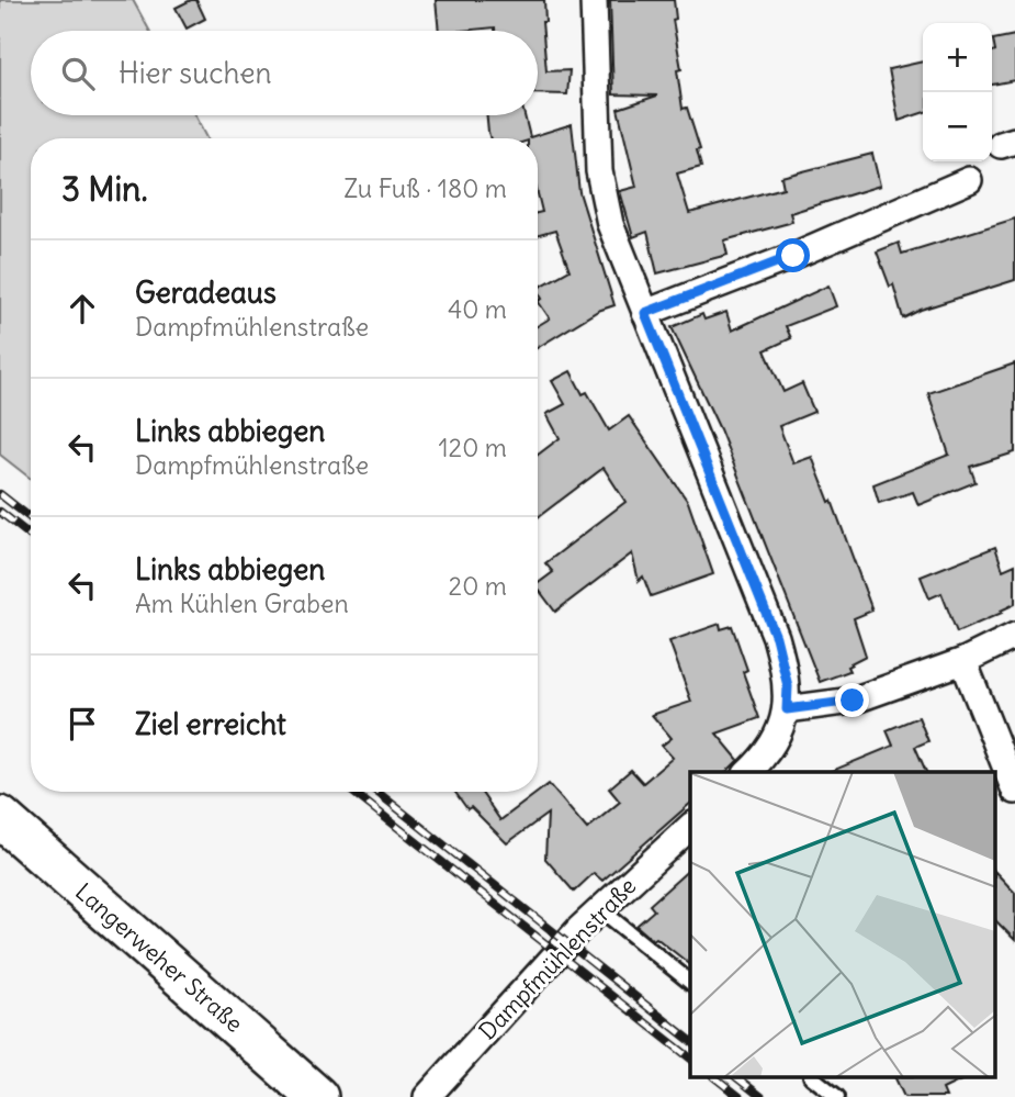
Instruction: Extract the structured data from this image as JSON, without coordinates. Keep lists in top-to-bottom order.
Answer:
{
  "streets": {
    "main road": ["Langerweher Straße"],
    "street": ["Dampfmühlenstraße"]
  },
  "page": {
    "map_buttons": ["+", "−"],
    "search": "Hier suchen",
    "heading": ["3 Min.", "Zu Fuß · 180 m"],
    "list": [
      ["Geradeaus", "Dampfmühlenstraße", "40 m"],
      ["Links abbiegen", "Dampfmühlenstraße", "120 m"],
      ["Links abbiegen", "Am Kühlen Graben", "20 m"],
      "Ziel erreicht"
    ]
  }
}
